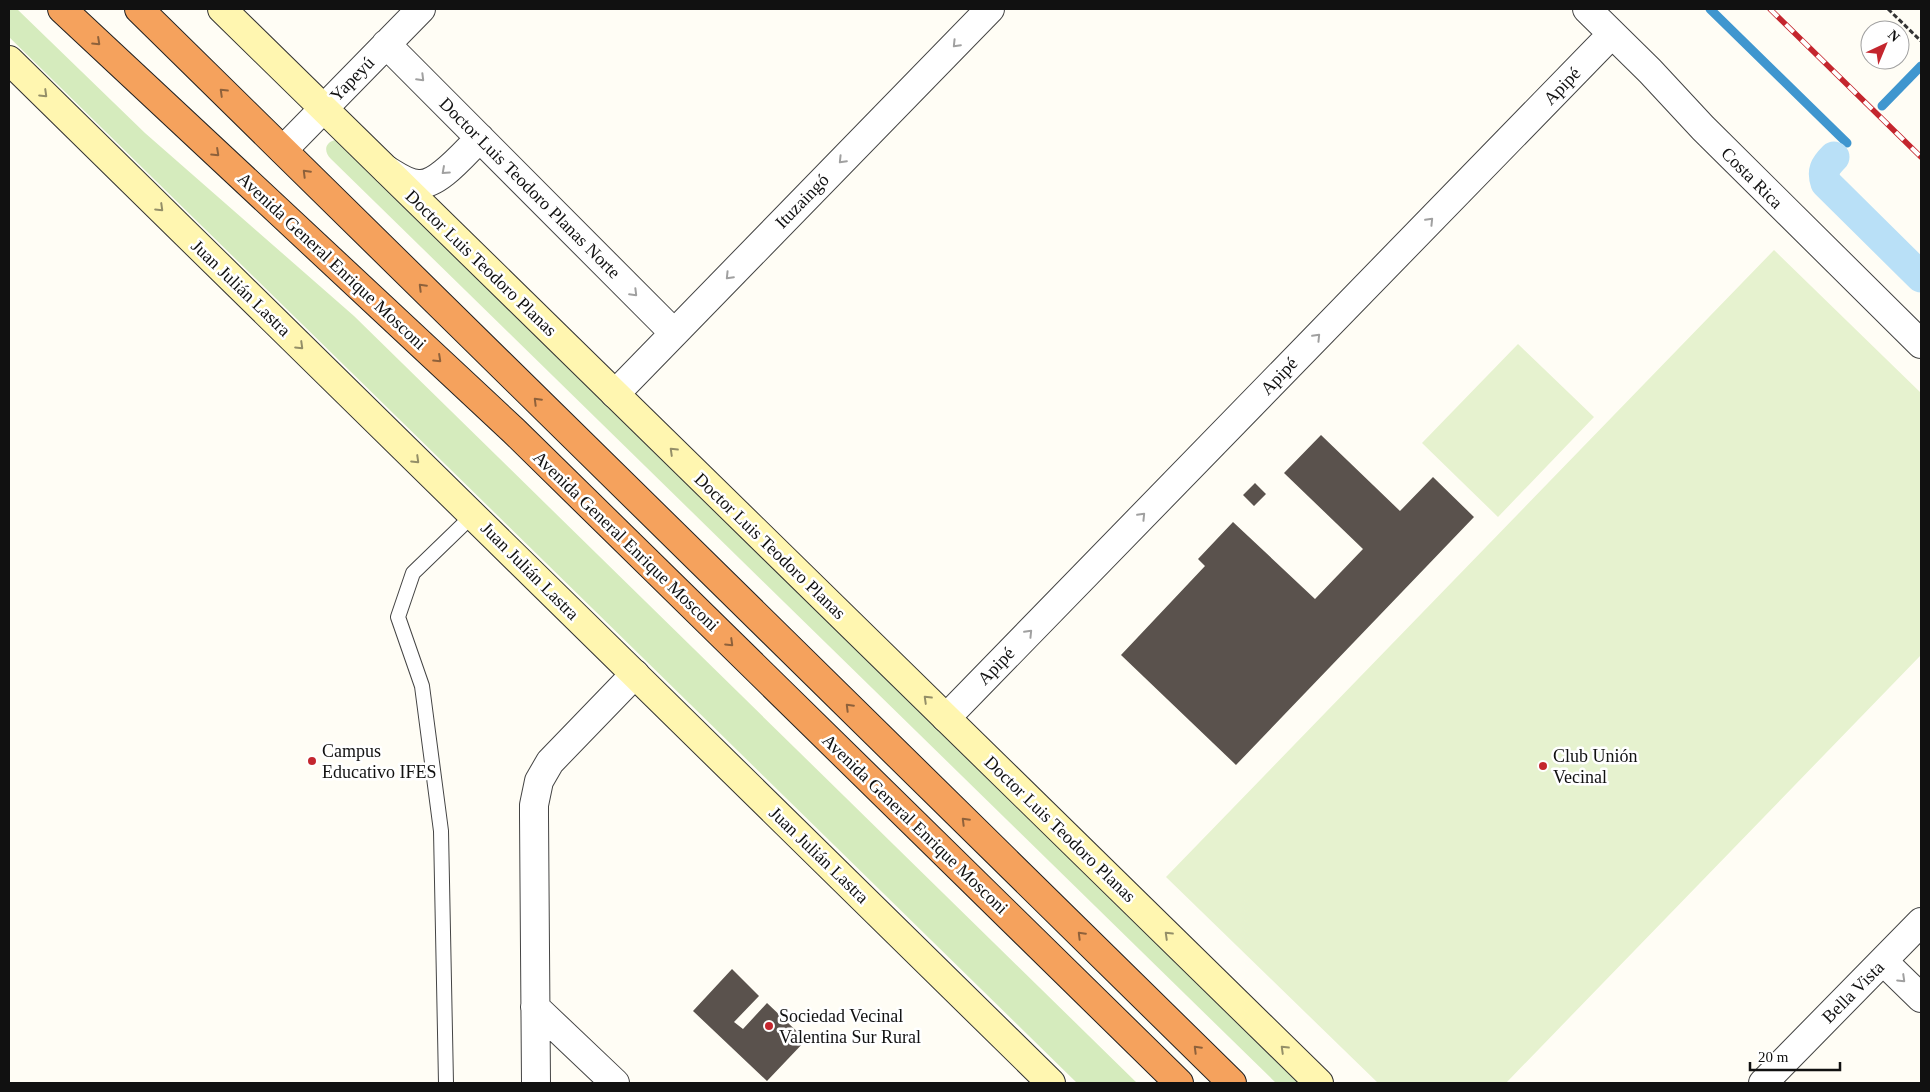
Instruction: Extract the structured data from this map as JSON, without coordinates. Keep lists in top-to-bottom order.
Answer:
{
  "streets": {
    "highway": ["Avenida General Enrique Mosconi"],
    "street": [
      "Yapeyú",
      "Apipé",
      "Costa Rica",
      "Doctor Luis Teodoro Planas Norte",
      "Ituzaingó",
      "Doctor Luis Teodoro Planas",
      "Juan Julián Lastra",
      "Bella Vista"
    ]
  },
  "crossings": [
    ["Yapeyú", "Doctor Luis Teodoro Planas Norte"],
    ["Yapeyú", "Avenida General Enrique Mosconi"],
    ["Yapeyú", "Doctor Luis Teodoro Planas"],
    ["Apipé", "Costa Rica"],
    ["Apipé", "Doctor Luis Teodoro Planas"],
    ["Doctor Luis Teodoro Planas Norte", "Ituzaingó"],
    ["Ituzaingó", "Doctor Luis Teodoro Planas"]
  ],
  "one_way": [
    "Apipé",
    "Doctor Luis Teodoro Planas Norte",
    "Ituzaingó",
    "Doctor Luis Teodoro Planas",
    "Juan Julián Lastra"
  ],
  "places": ["Campus Educativo IFES", "Club Unión Vecinal", "Sociedad Vecinal Valentina Sur Rural"],
  "scale_bar": "20 m",
  "north": "top right"
}
